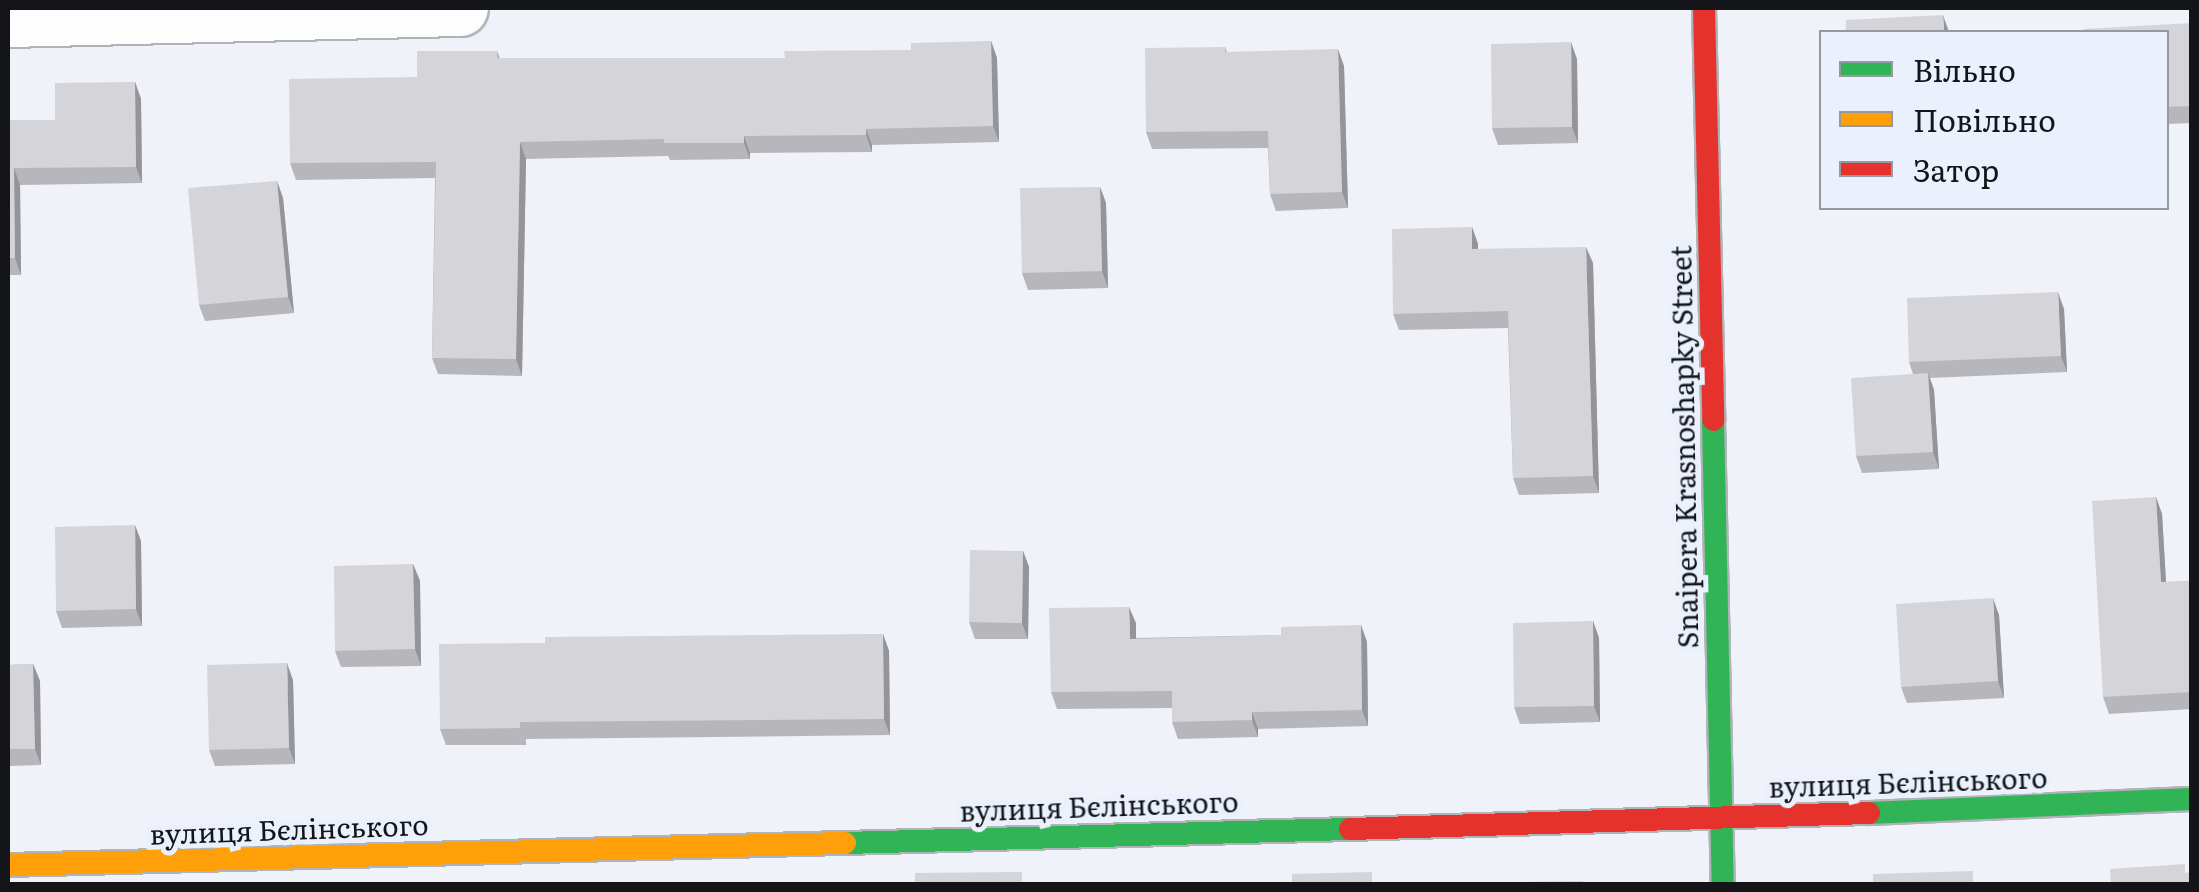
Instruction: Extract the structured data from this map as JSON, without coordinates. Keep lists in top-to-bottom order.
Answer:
{
  "streets": {
    "street": ["Snaipera Krasnoshapky Street", "вулиця Бєлінського"]
  },
  "crossings": [
    ["Snaipera Krasnoshapky Street", "вулиця Бєлінського"]
  ],
  "legend": ["Вільно", "Повільно", "Затор"]
}
